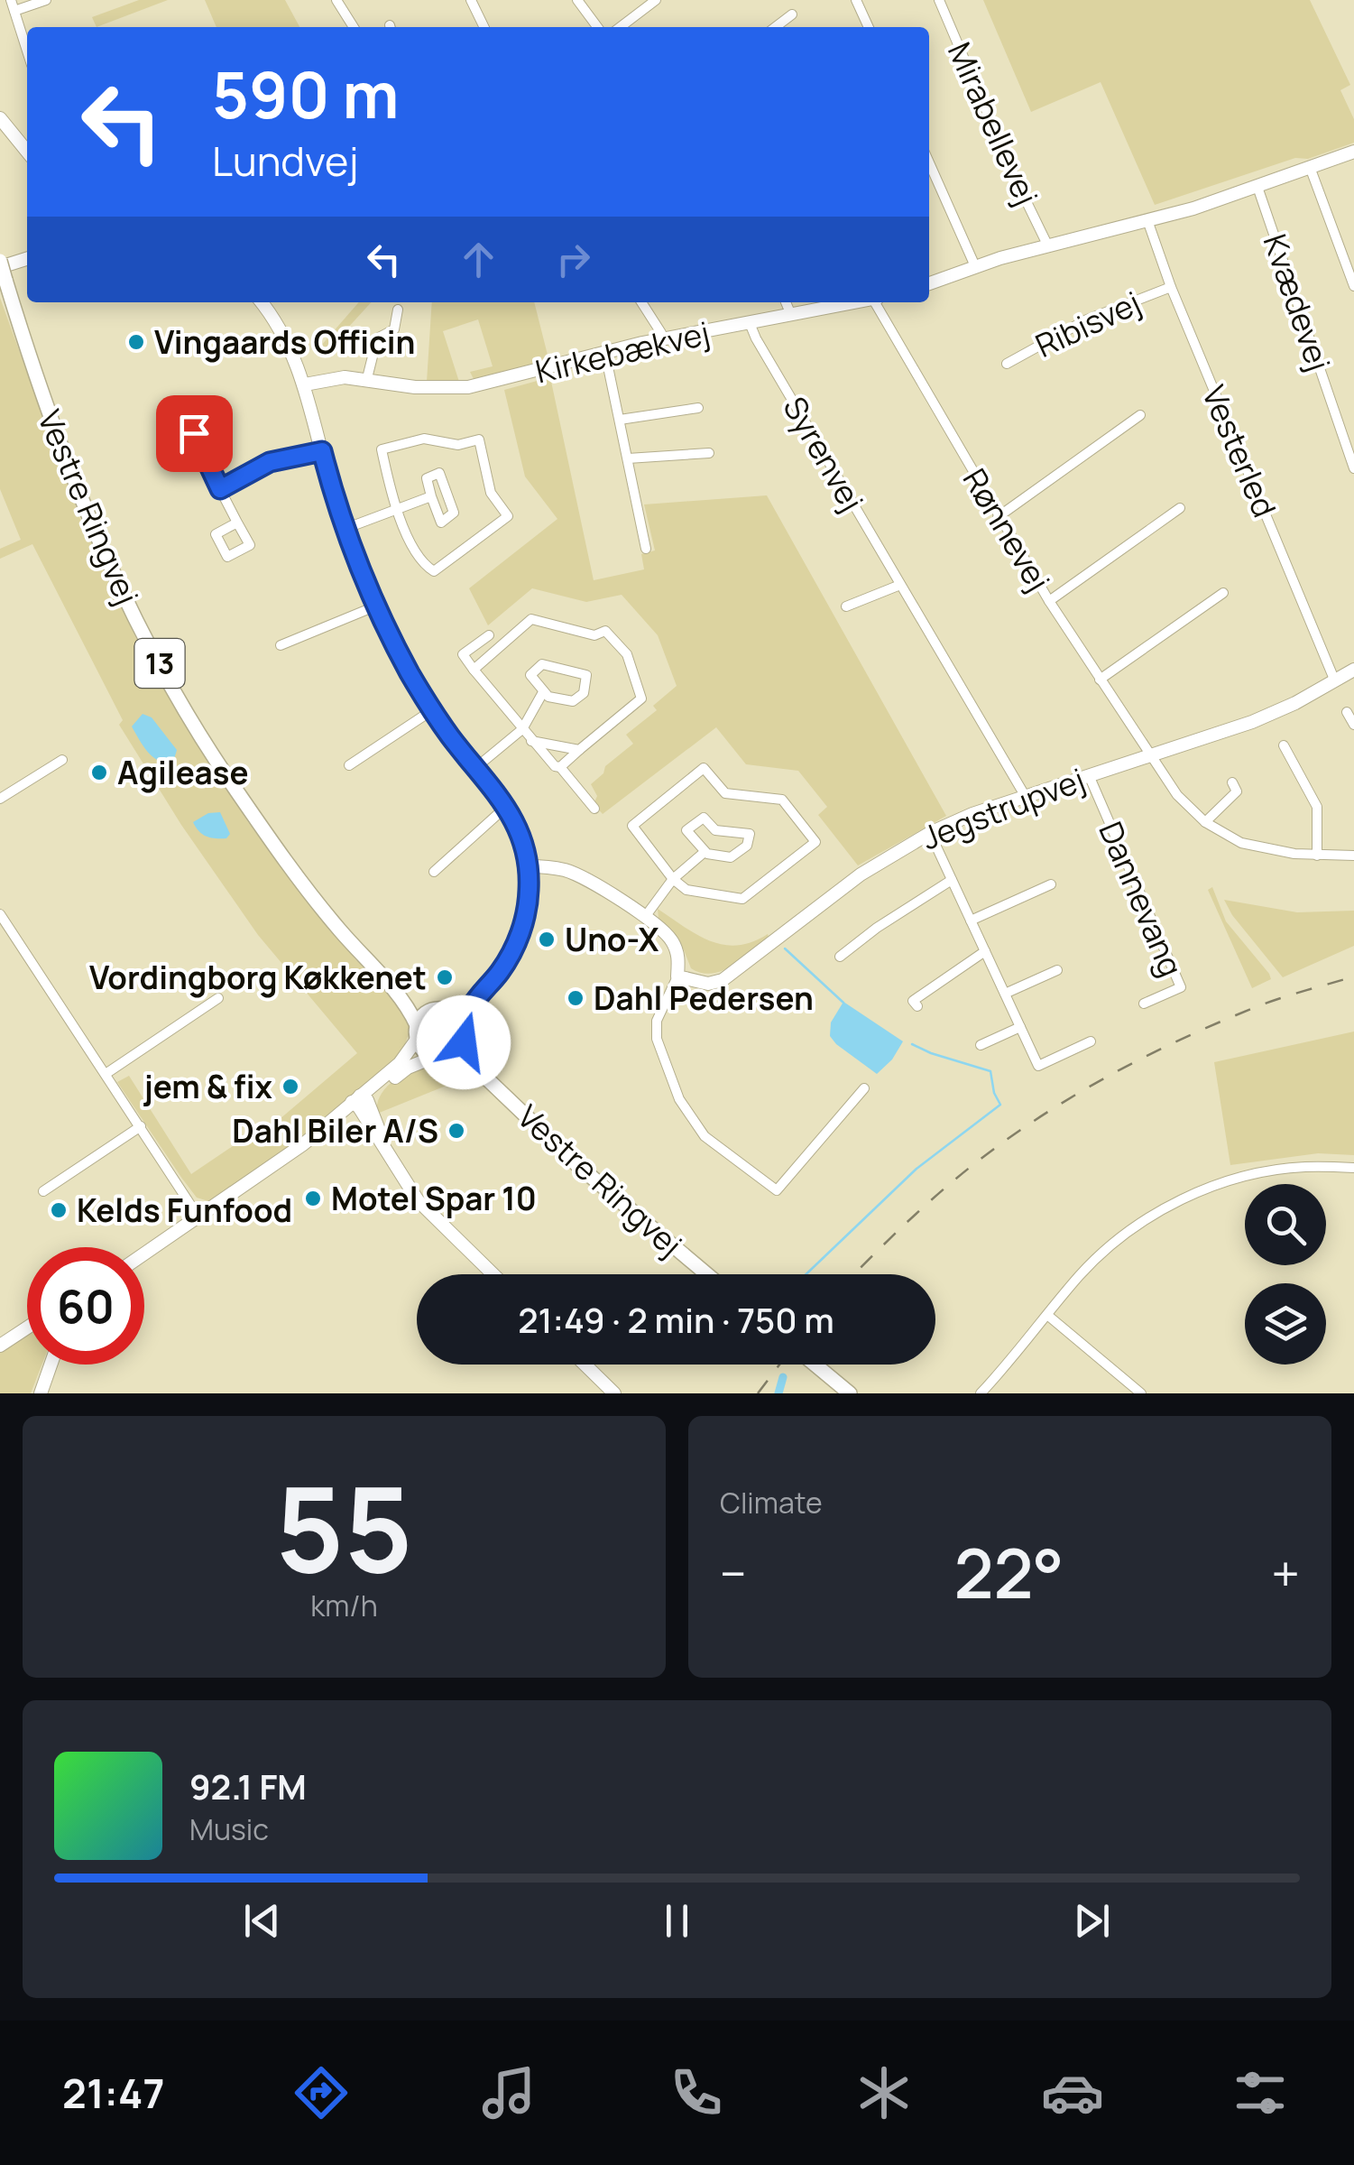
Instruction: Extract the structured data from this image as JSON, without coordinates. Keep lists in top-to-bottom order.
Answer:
{
  "streets": {
    "main road": ["Vestre Ringvej", "13"],
    "street": [
      "Mirabellevej",
      "Kvædevej",
      "Ribisvej",
      "Kirkebækvej",
      "Vesterled",
      "Syrenvej",
      "Rønnevej",
      "Jegstrupvej",
      "Dannevang"
    ]
  },
  "crossings": [
    ["Ribisvej", "Vesterled"],
    ["Kirkebækvej", "Syrenvej"],
    ["Vesterled", "Jegstrupvej"],
    ["Syrenvej", "Jegstrupvej"],
    ["Vestre Ringvej", "13"],
    ["Rønnevej", "Jegstrupvej"],
    ["Jegstrupvej", "Dannevang"]
  ],
  "places": [
    "Vingaards Officin",
    "Agilease",
    "Uno-X",
    "Vordingborg Køkkenet",
    "Dahl Pedersen",
    "jem & fix",
    "Dahl Biler A/S",
    "Motel Spar 10",
    "Kelds Funfood"
  ],
  "page": {
    "turn": ["590 m", "Lundvej"],
    "limit": "60",
    "trip": "21:49 · 2 min · 750 m",
    "tile": [
      ["55", "km/h"],
      "Climate"
    ],
    "heat": ["−", "22°", "+"],
    "song": ["92.1 FM", "Music"],
    "tabs": "21:47"
  }
}
